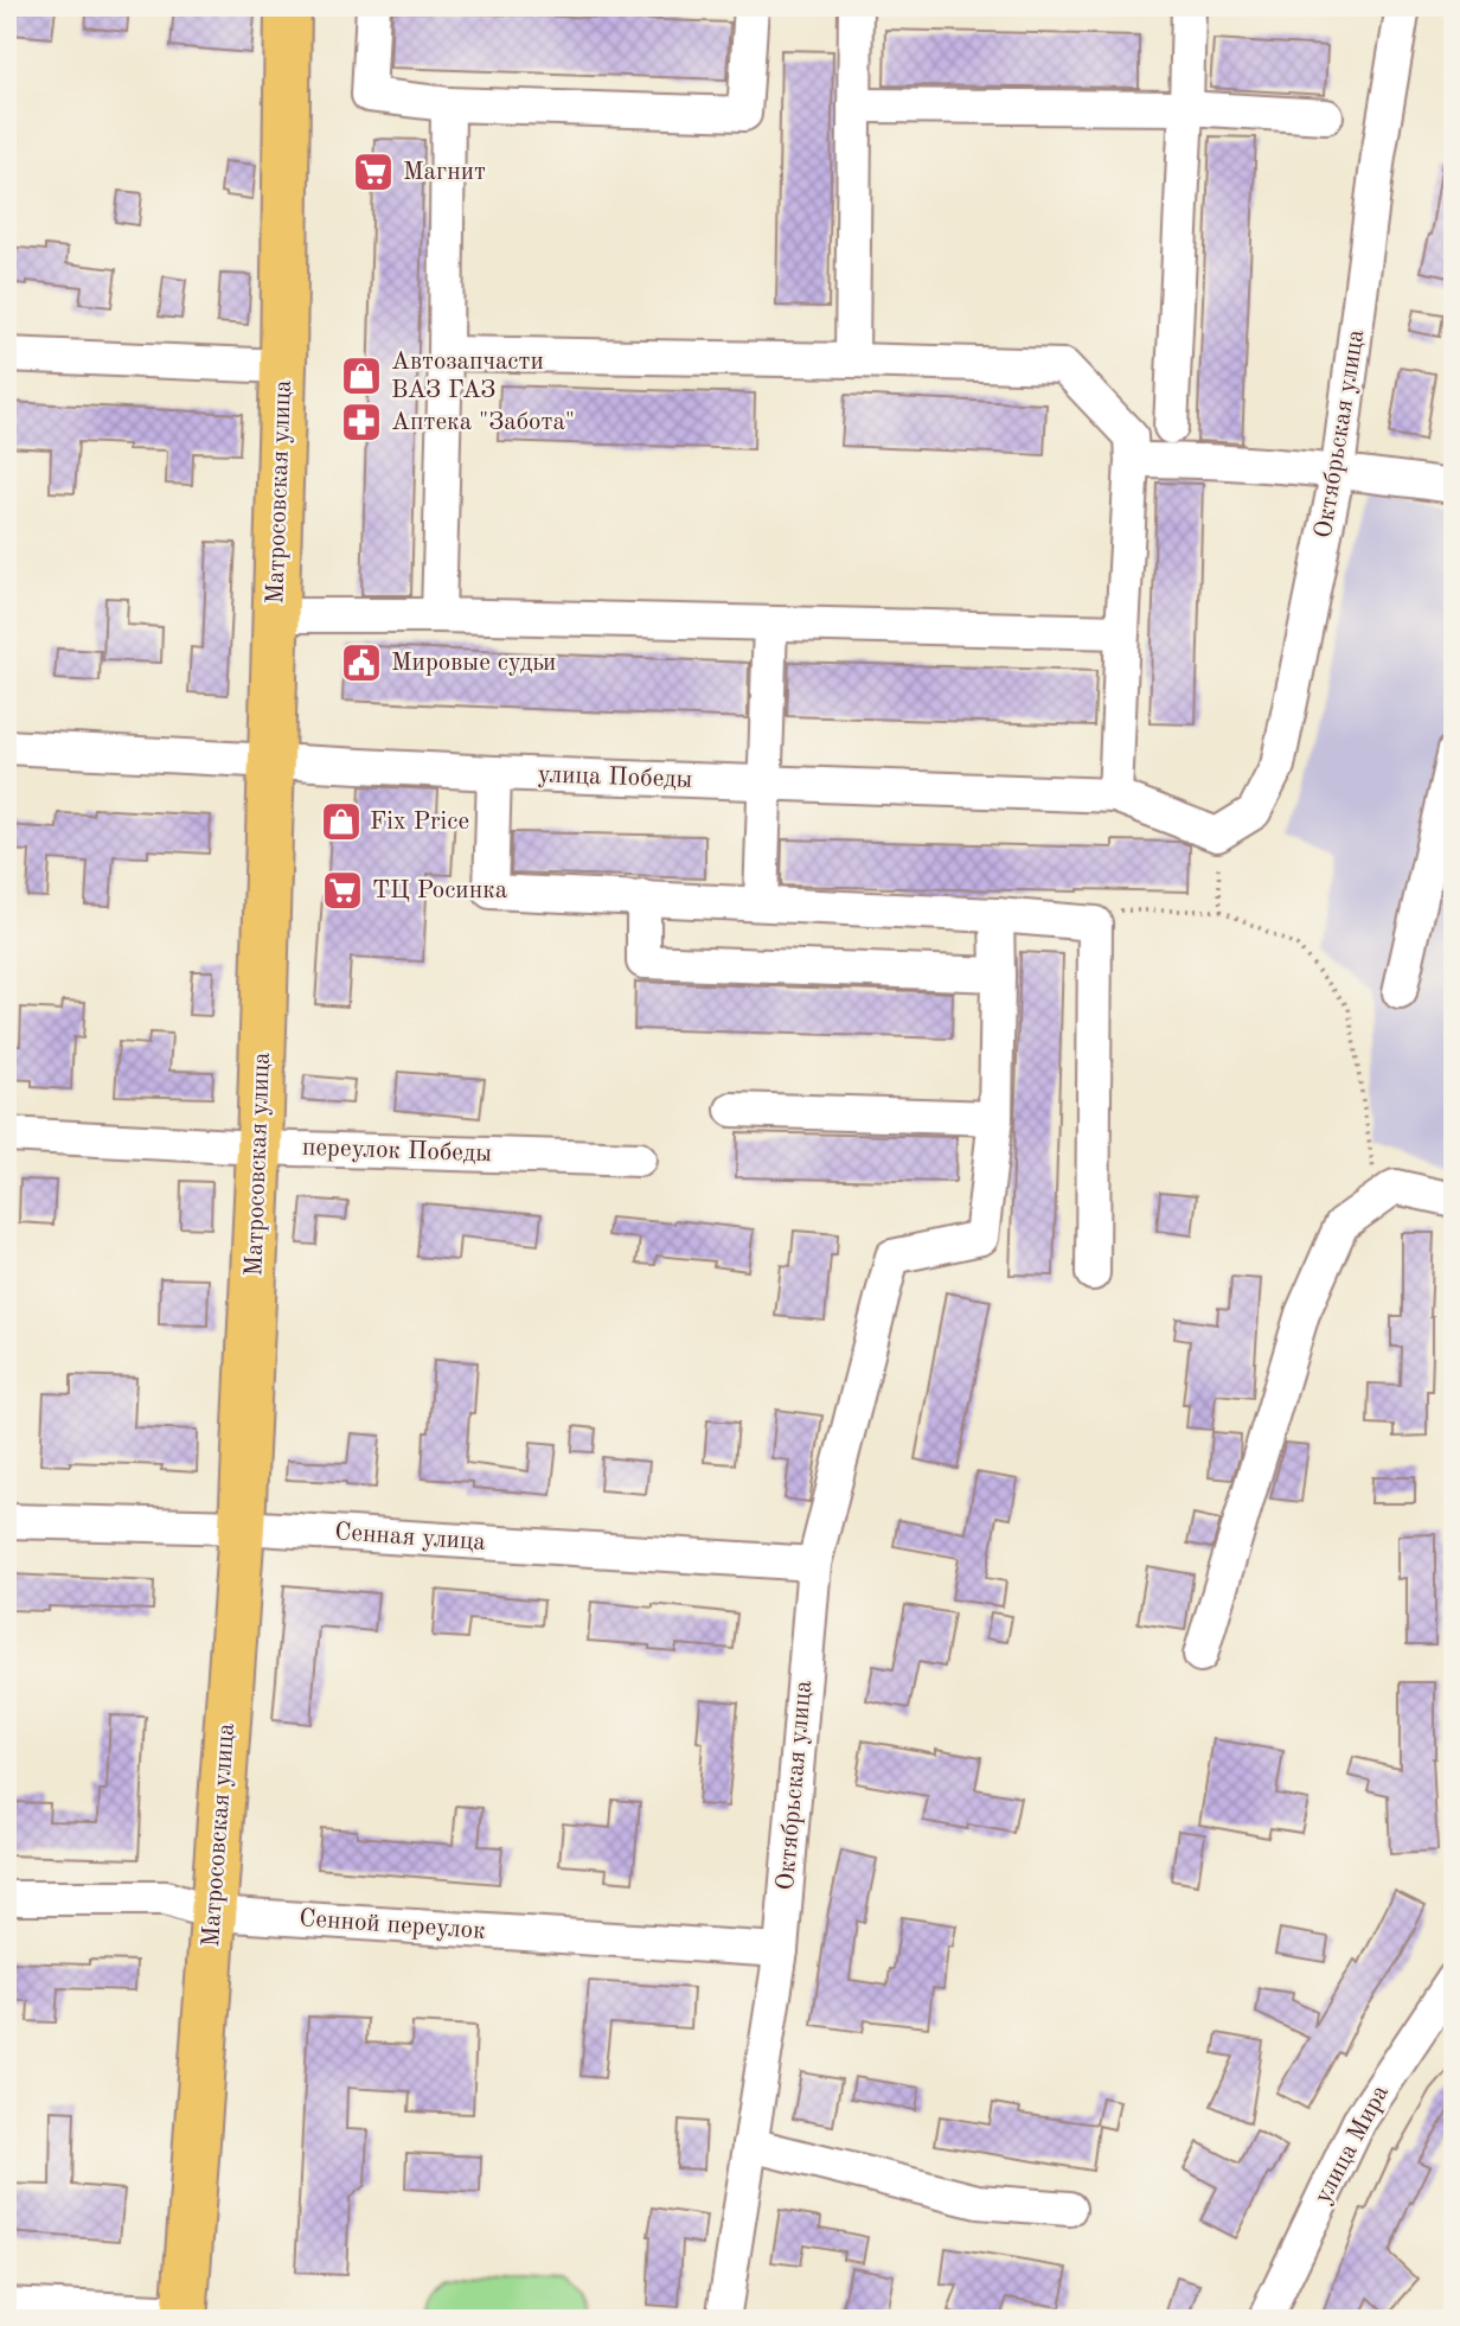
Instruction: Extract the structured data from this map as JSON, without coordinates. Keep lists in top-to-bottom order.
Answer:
{
  "streets": {
    "highway": ["Матросовская улица"],
    "street": [
      "Октябрьская улица",
      "улица Победы",
      "переулок Победы",
      "Сенная улица",
      "Сенной переулок",
      "улица Мира"
    ]
  },
  "crossings": [
    ["Октябрьская улица", "улица Победы"],
    ["Октябрьская улица", "Сенная улица"],
    ["Октябрьская улица", "Сенной переулок"],
    ["Матросовская улица", "улица Победы"],
    ["Матросовская улица", "переулок Победы"],
    ["Матросовская улица", "Сенная улица"],
    ["Матросовская улица", "Сенной переулок"]
  ],
  "places": {
    "supermarket": ["Магнит", "ТЦ Росинка"],
    "shop": ["Автозапчасти ВАЗ ГАЗ", "Fix Price"],
    "pharmacy": ["Аптека \"Забота\""],
    "public building": ["Мировые судьи"]
  }
}
